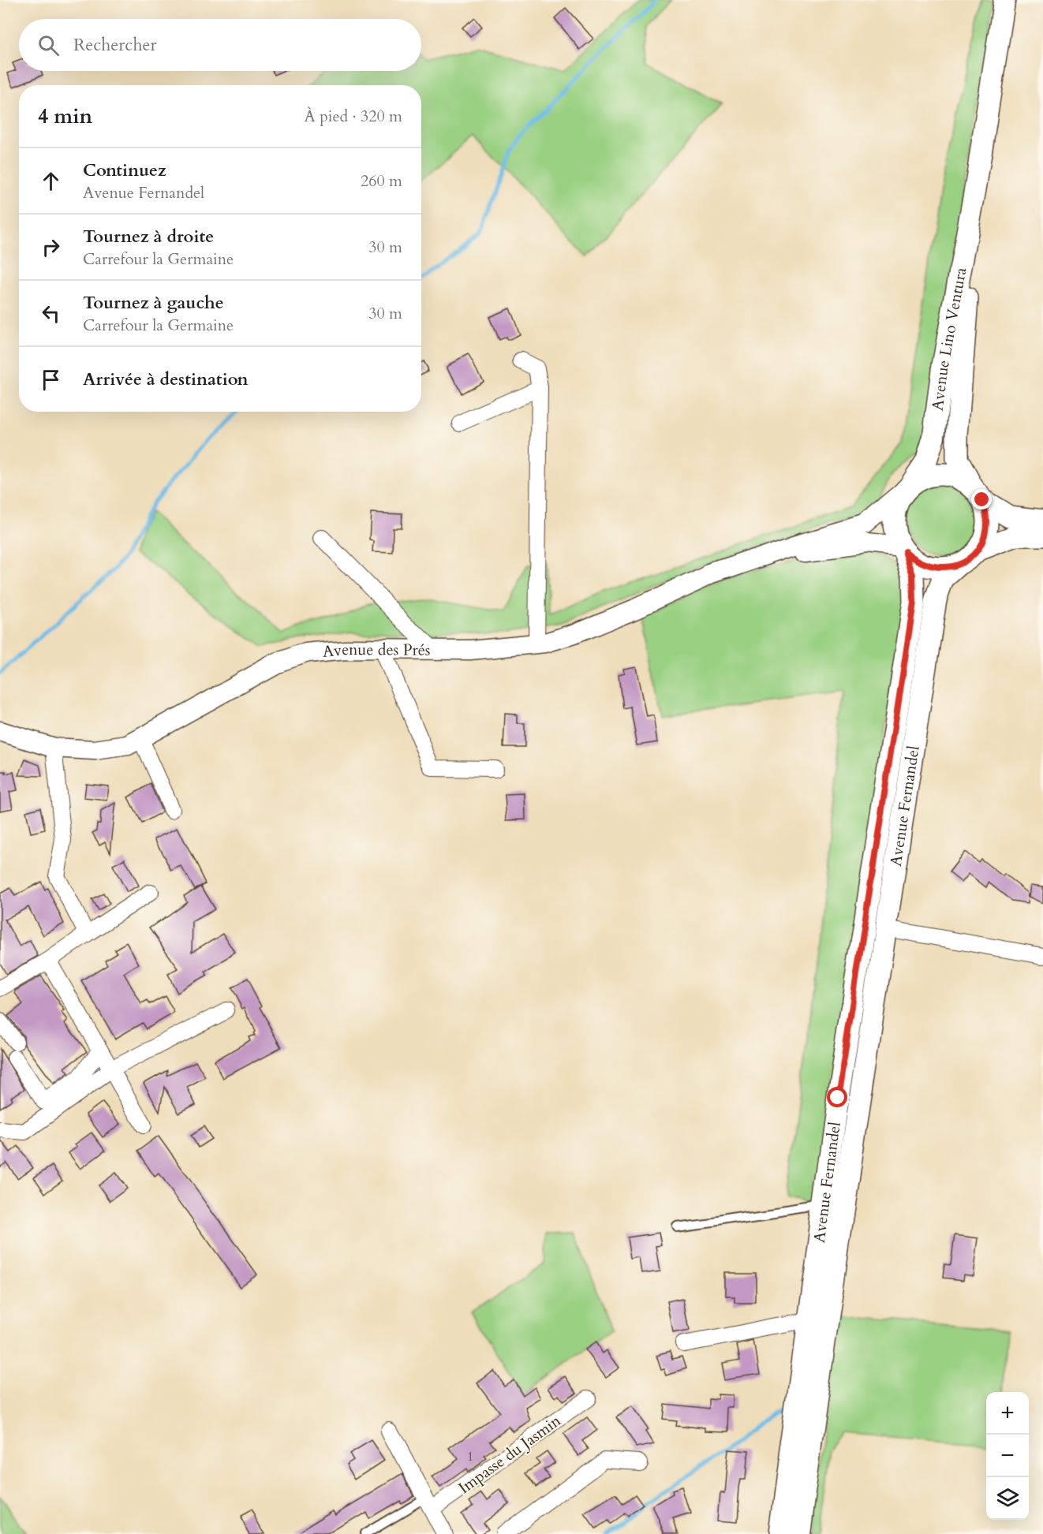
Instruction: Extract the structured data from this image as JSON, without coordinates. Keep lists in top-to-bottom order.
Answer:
{
  "streets": {
    "main road": ["Avenue Lino Ventura", "Avenue Fernandel"],
    "street": ["Avenue des Prés", "Impasse du Jasmin"]
  },
  "crossings": [
    ["Avenue Lino Ventura", "Avenue des Prés"],
    ["Avenue Lino Ventura", "Avenue Fernandel"],
    ["Avenue des Prés", "Avenue Fernandel"]
  ],
  "house_numbers": ["1"],
  "page": {
    "search": "Rechercher",
    "heading": ["4 min", "À pied · 320 m"],
    "list": [
      ["Continuez", "Avenue Fernandel", "260 m"],
      ["Tournez à droite", "Carrefour la Germaine", "30 m"],
      ["Tournez à gauche", "Carrefour la Germaine", "30 m"],
      "Arrivée à destination"
    ],
    "map_buttons": ["+", "−"]
  }
}
